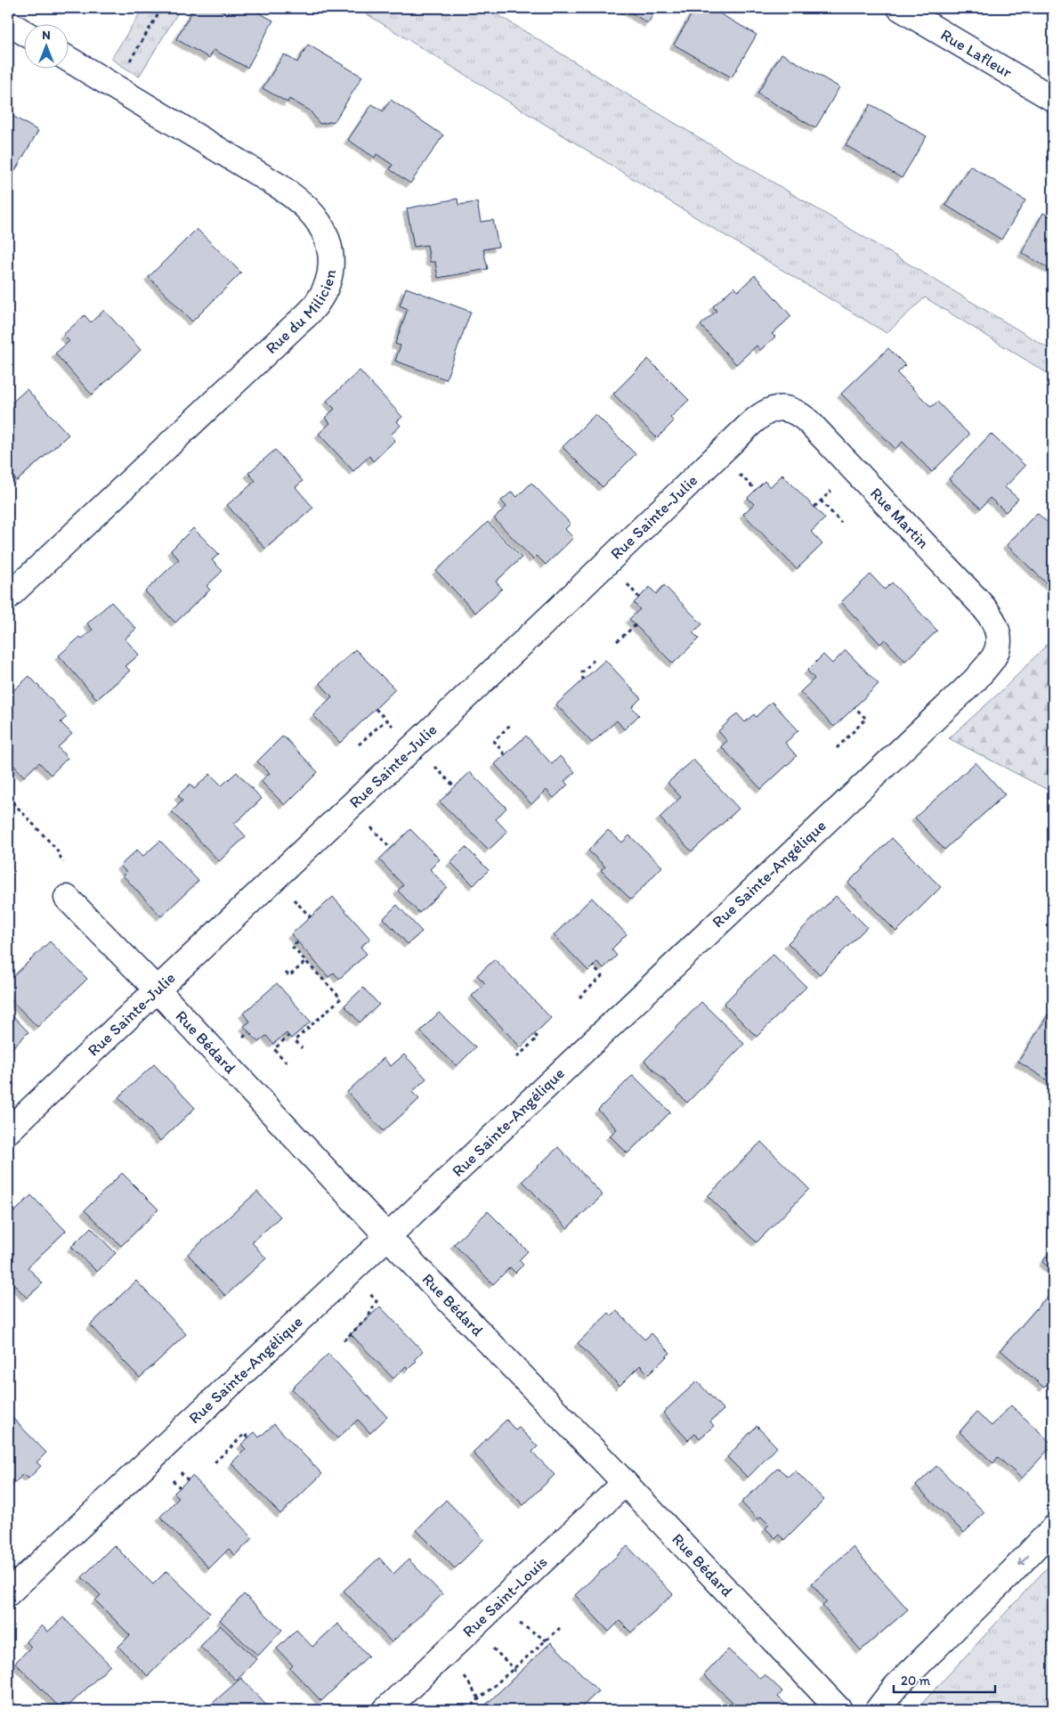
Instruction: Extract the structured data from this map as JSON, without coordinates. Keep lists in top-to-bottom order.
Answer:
{
  "streets": {
    "street": [
      "Rue Lafleur",
      "Rue du Milicien",
      "Rue Sainte-Julie",
      "Rue Martin",
      "Rue Sainte-Angélique",
      "Rue Bédard",
      "Rue Saint-Louis"
    ]
  },
  "crossings": [
    ["Rue Sainte-Julie", "Rue Martin"],
    ["Rue Sainte-Julie", "Rue Bédard"],
    ["Rue Martin", "Rue Sainte-Angélique"],
    ["Rue Sainte-Angélique", "Rue Bédard"],
    ["Rue Bédard", "Rue Saint-Louis"]
  ],
  "scale_bar": "20 m",
  "north": "top"
}
